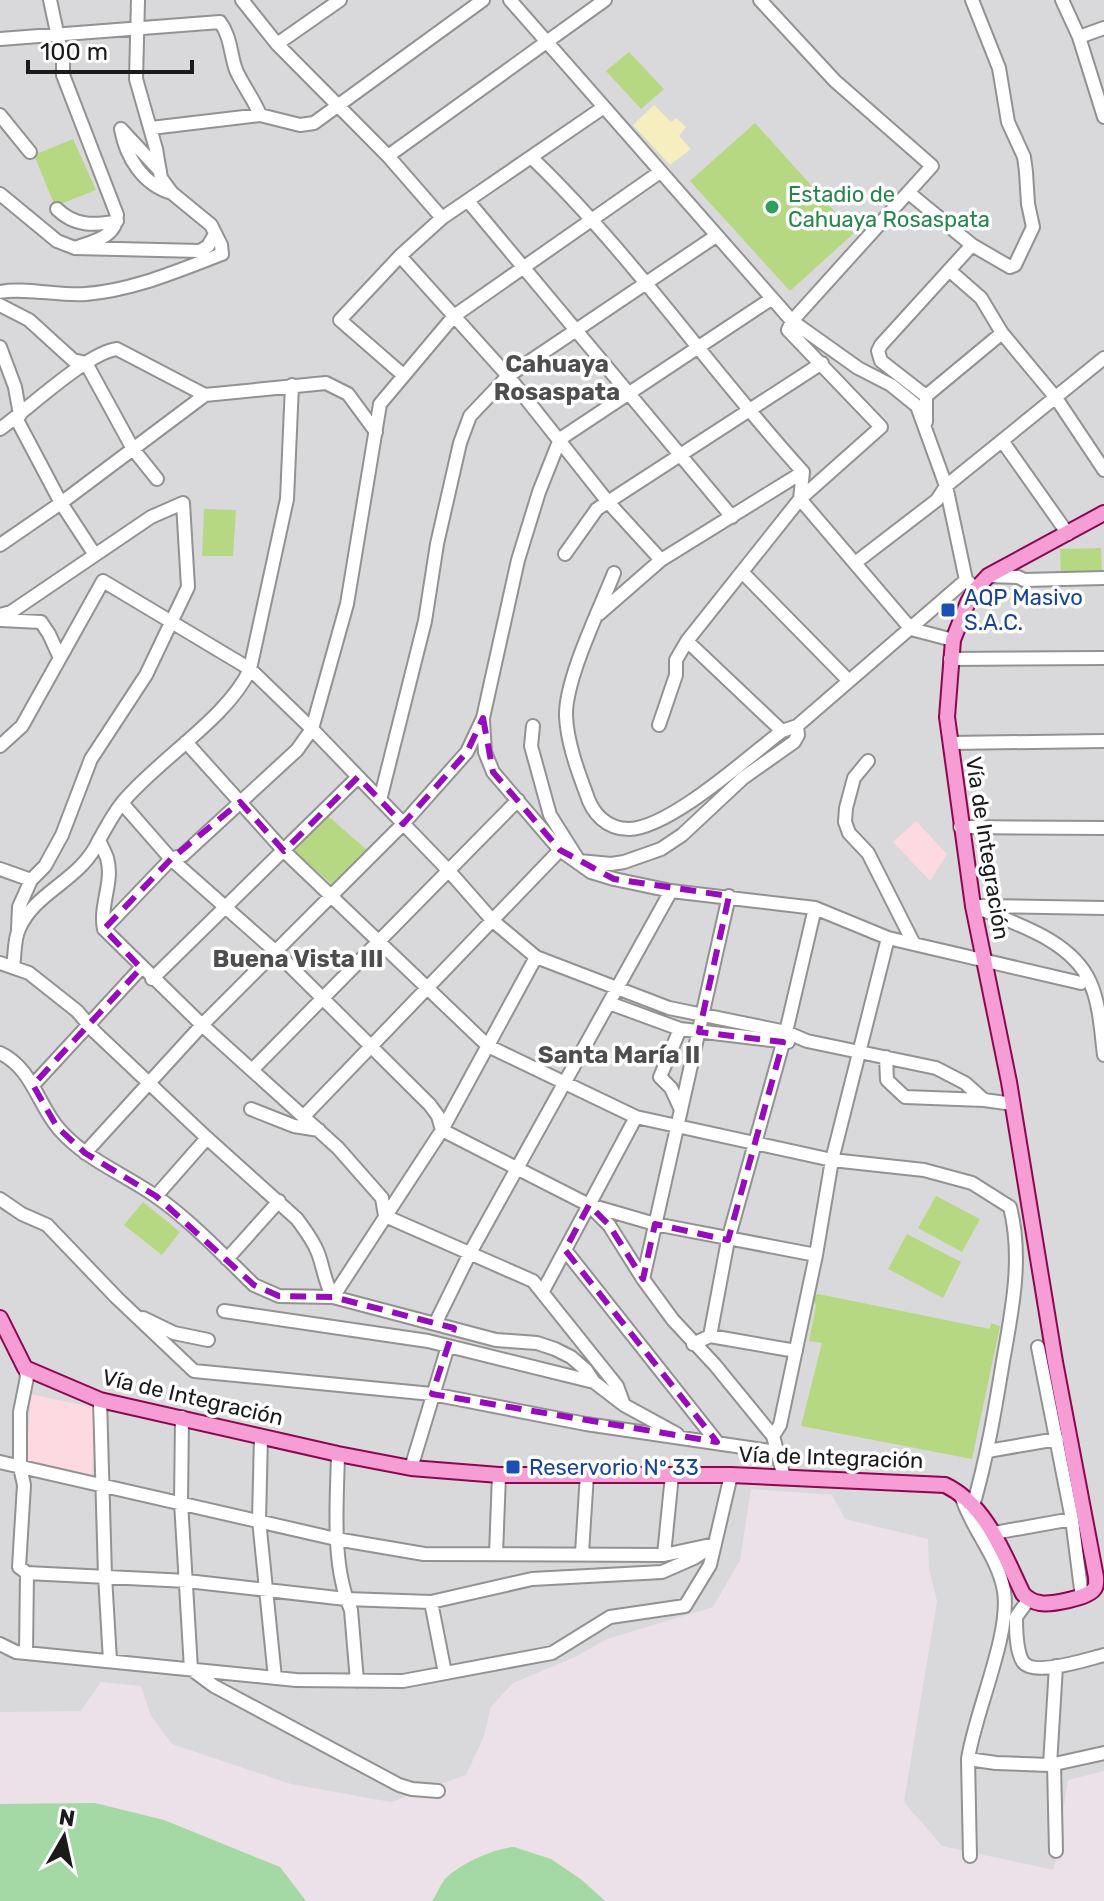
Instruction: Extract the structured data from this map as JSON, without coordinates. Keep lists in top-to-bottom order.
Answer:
{
  "streets": {
    "main road": ["Vía de Integración"]
  },
  "districts": ["Cahuaya Rosaspata", "Buena Vista III", "Santa María II"],
  "places": {
    "other": ["Estadio de Cahuaya Rosaspata"],
    "transit": ["AQP Masivo S.A.C.", "Reservorio Nº 33"]
  },
  "scale_bar": "100 m",
  "north": "top"
}
